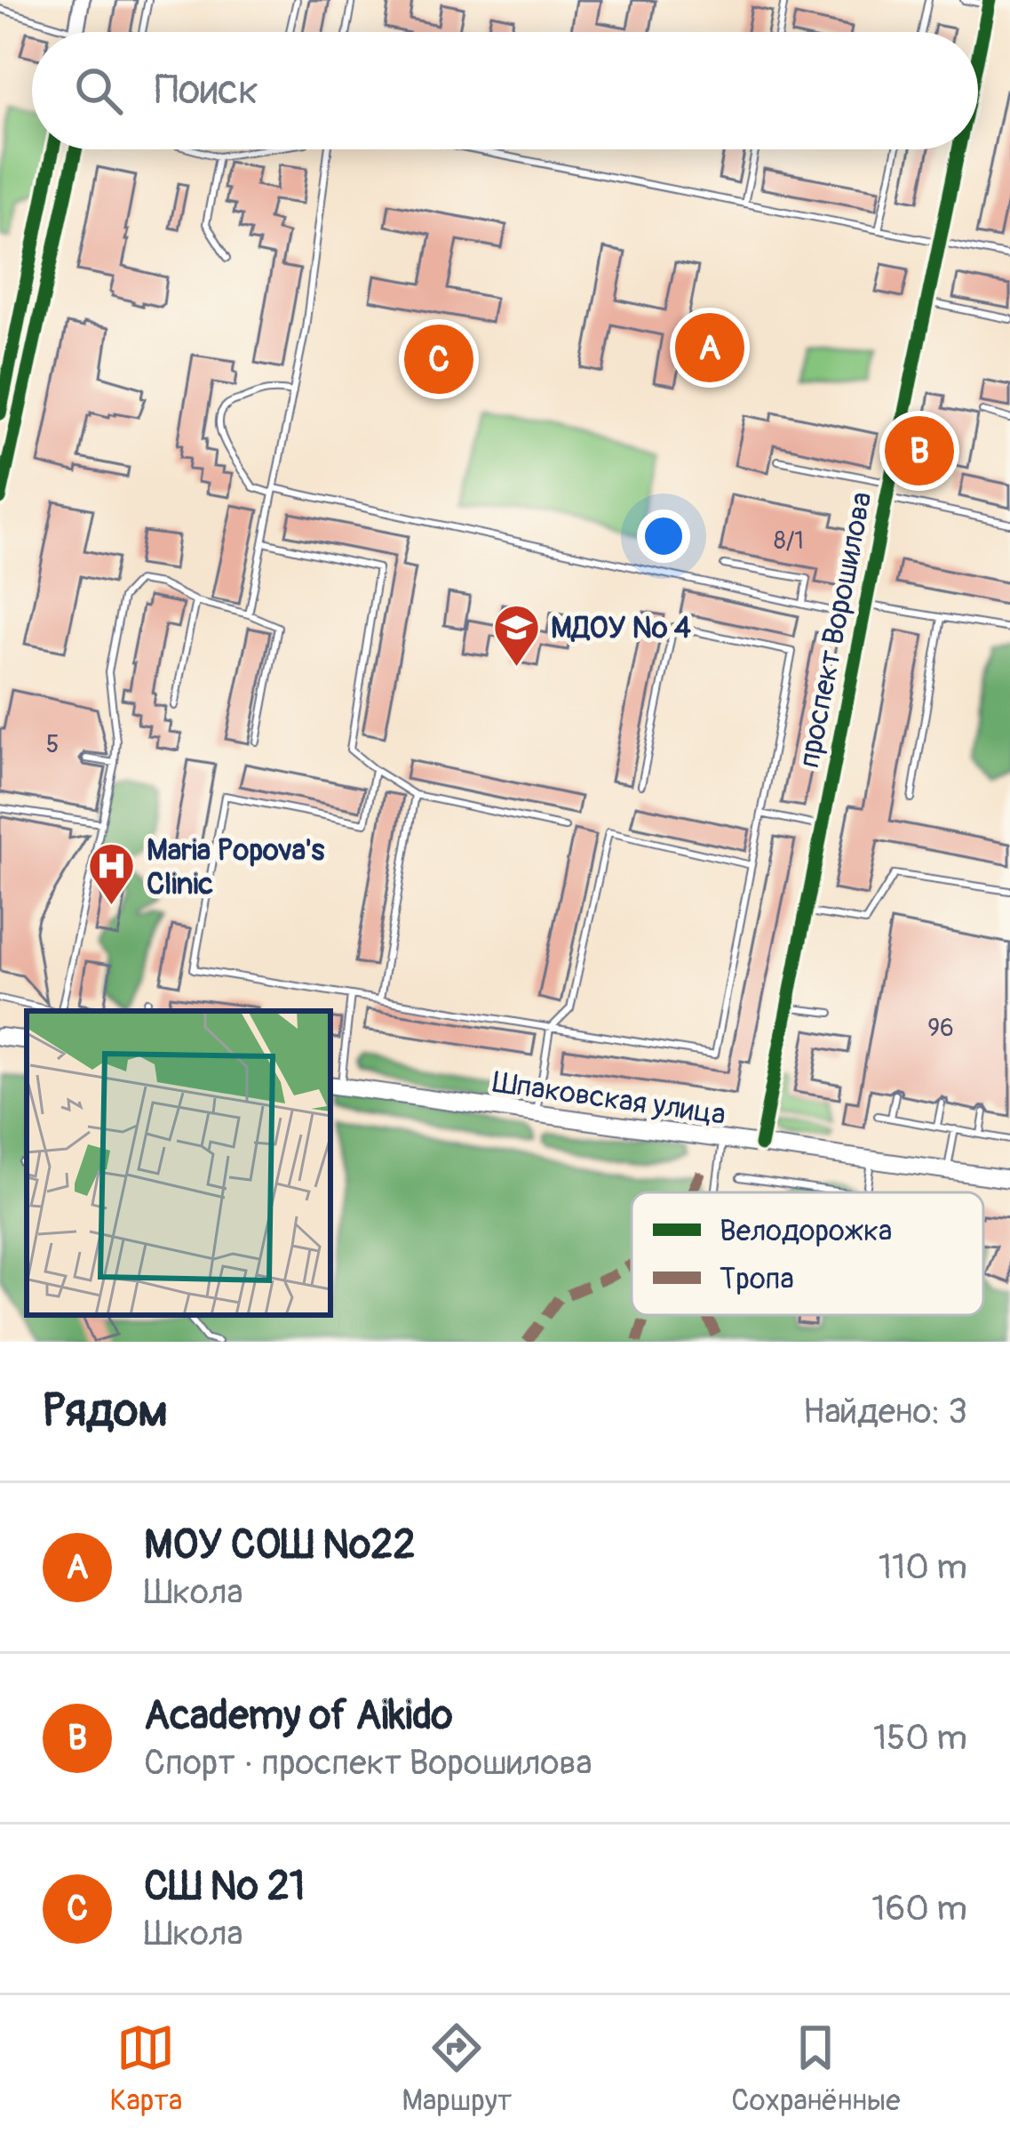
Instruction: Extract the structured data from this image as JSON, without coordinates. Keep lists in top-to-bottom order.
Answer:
{
  "streets": {
    "main road": ["Шпаковская улица"],
    "street": ["проспект Ворошилова"]
  },
  "crossings": [
    ["проспект Ворошилова", "Шпаковская улица"]
  ],
  "places": {
    "school or university": ["МДОУ № 4"],
    "hospital": ["Maria Popova's Clinic"]
  },
  "house_numbers": ["8/1", "5", "96"],
  "legend": ["Велодорожка", "Тропа"],
  "page": {
    "search": "Поиск",
    "pins": ["A", "C", "B"],
    "heading": ["Рядом", "Найдено: 3"],
    "list": [
      {
        "mark": "A",
        "name": "МОУ СОШ №22",
        "note": "Школа",
        "value": "110 m"
      },
      {
        "mark": "B",
        "name": "Academy of Aikido",
        "note": "Спорт · проспект Ворошилова",
        "value": "150 m"
      },
      {
        "mark": "C",
        "name": "СШ № 21",
        "note": "Школа",
        "value": "160 m"
      }
    ],
    "nav": ["Карта", "Маршрут", "Сохранённые"]
  }
}
